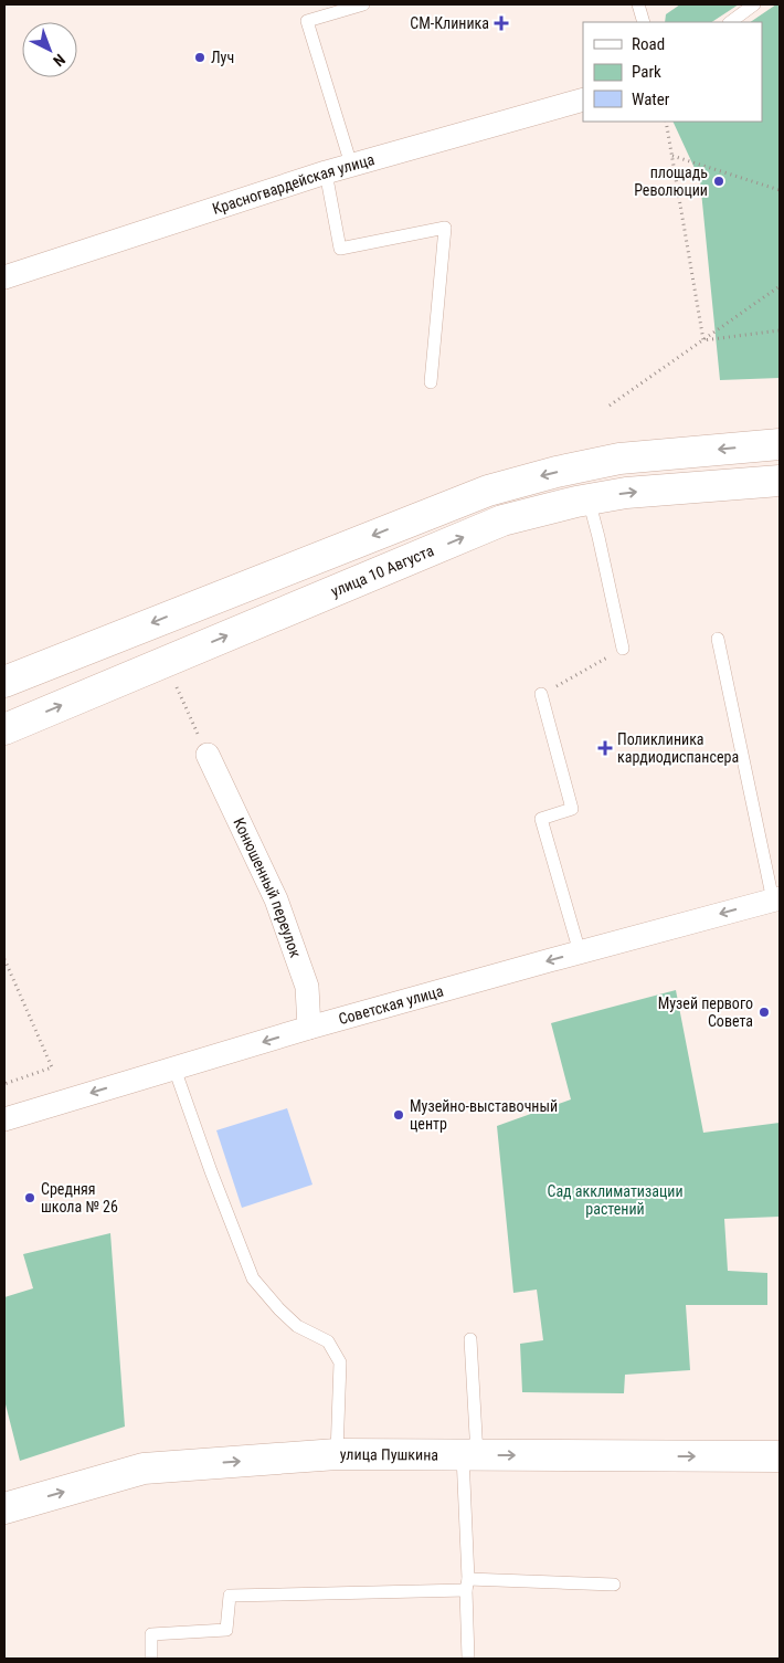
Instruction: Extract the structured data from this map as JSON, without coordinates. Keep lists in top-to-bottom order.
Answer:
{
  "streets": {
    "main road": ["улица 10 Августа", "улица Пушкина"],
    "street": ["Красногвардейская улица", "Конюшенный переулок", "Советская улица"]
  },
  "crossings": [
    ["Конюшенный переулок", "Советская улица"]
  ],
  "one_way": ["Советская улица", "улица Пушкина"],
  "parks": ["Сад акклиматизации растений"],
  "places": {
    "health": ["СМ-Клиника", "Поликлиника кардиодиспансера"],
    "other": [
      "Луч",
      "площадь Революции",
      "Музей первого Совета",
      "Музейно-выставочный центр",
      "Средняя школа № 26"
    ]
  },
  "legend": ["Road", "Park", "Water"],
  "north": "bottom right"
}
